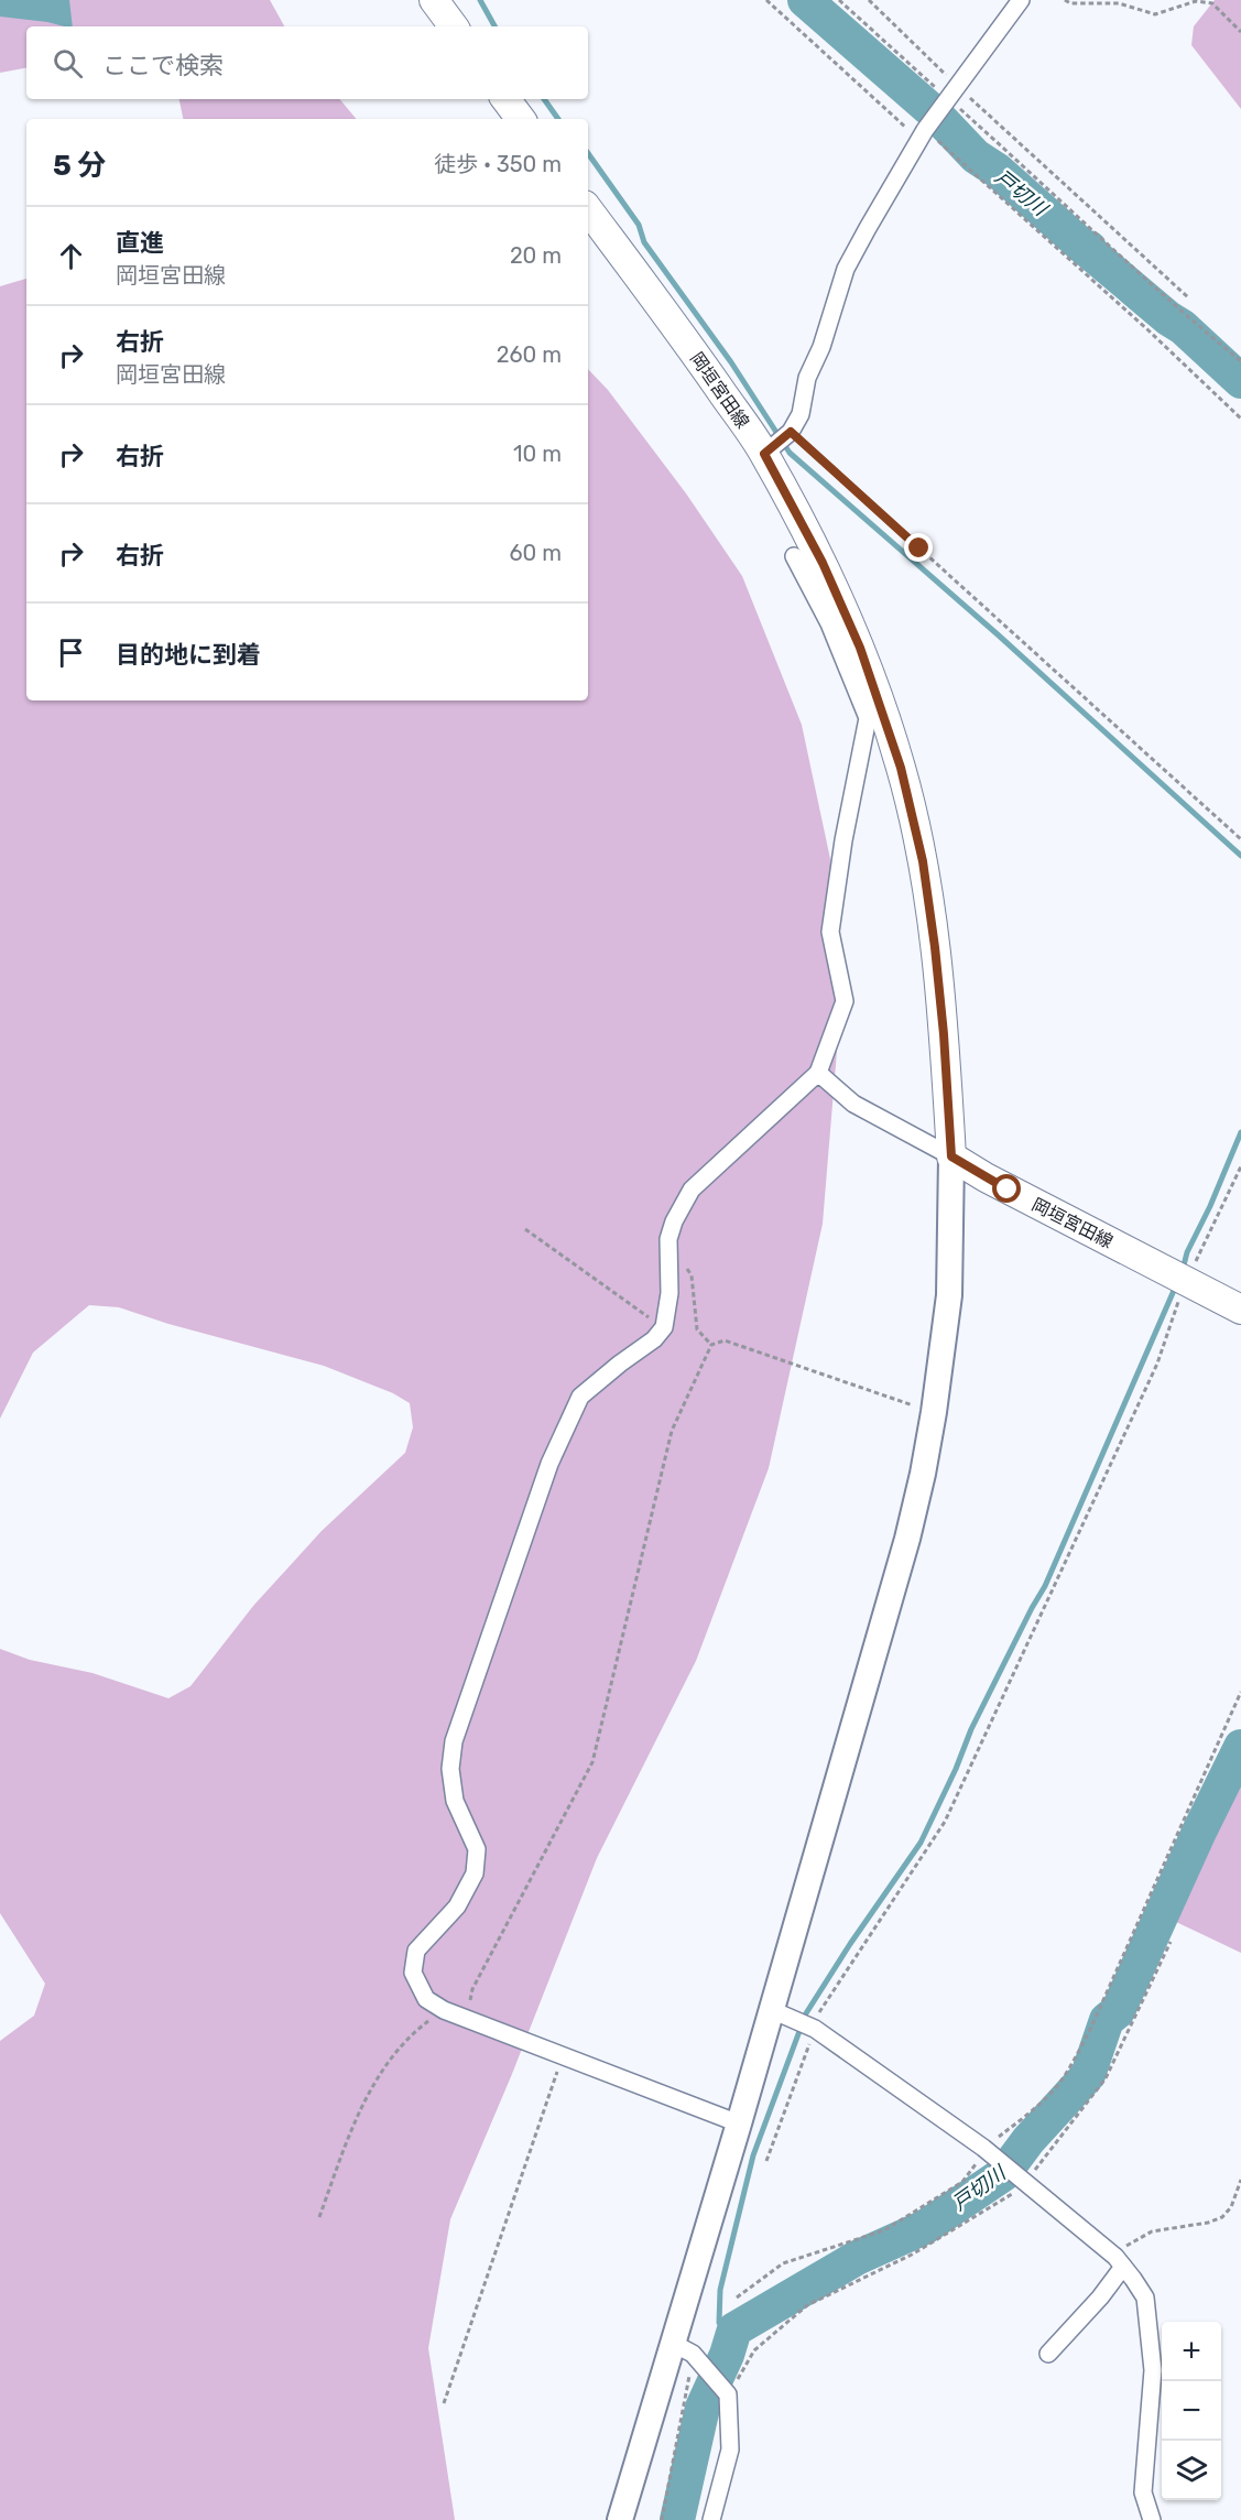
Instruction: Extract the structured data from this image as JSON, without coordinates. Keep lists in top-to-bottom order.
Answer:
{
  "streets": {
    "main road": ["岡垣宮田線"]
  },
  "water": ["戸切川"],
  "page": {
    "search": "ここで検索",
    "heading": ["5 分", "徒歩 · 350 m"],
    "list": [
      ["直進", "岡垣宮田線", "20 m"],
      ["右折", "岡垣宮田線", "260 m"],
      ["右折", "10 m"],
      ["右折", "60 m"],
      "目的地に到着"
    ],
    "map_buttons": ["+", "−"]
  }
}
